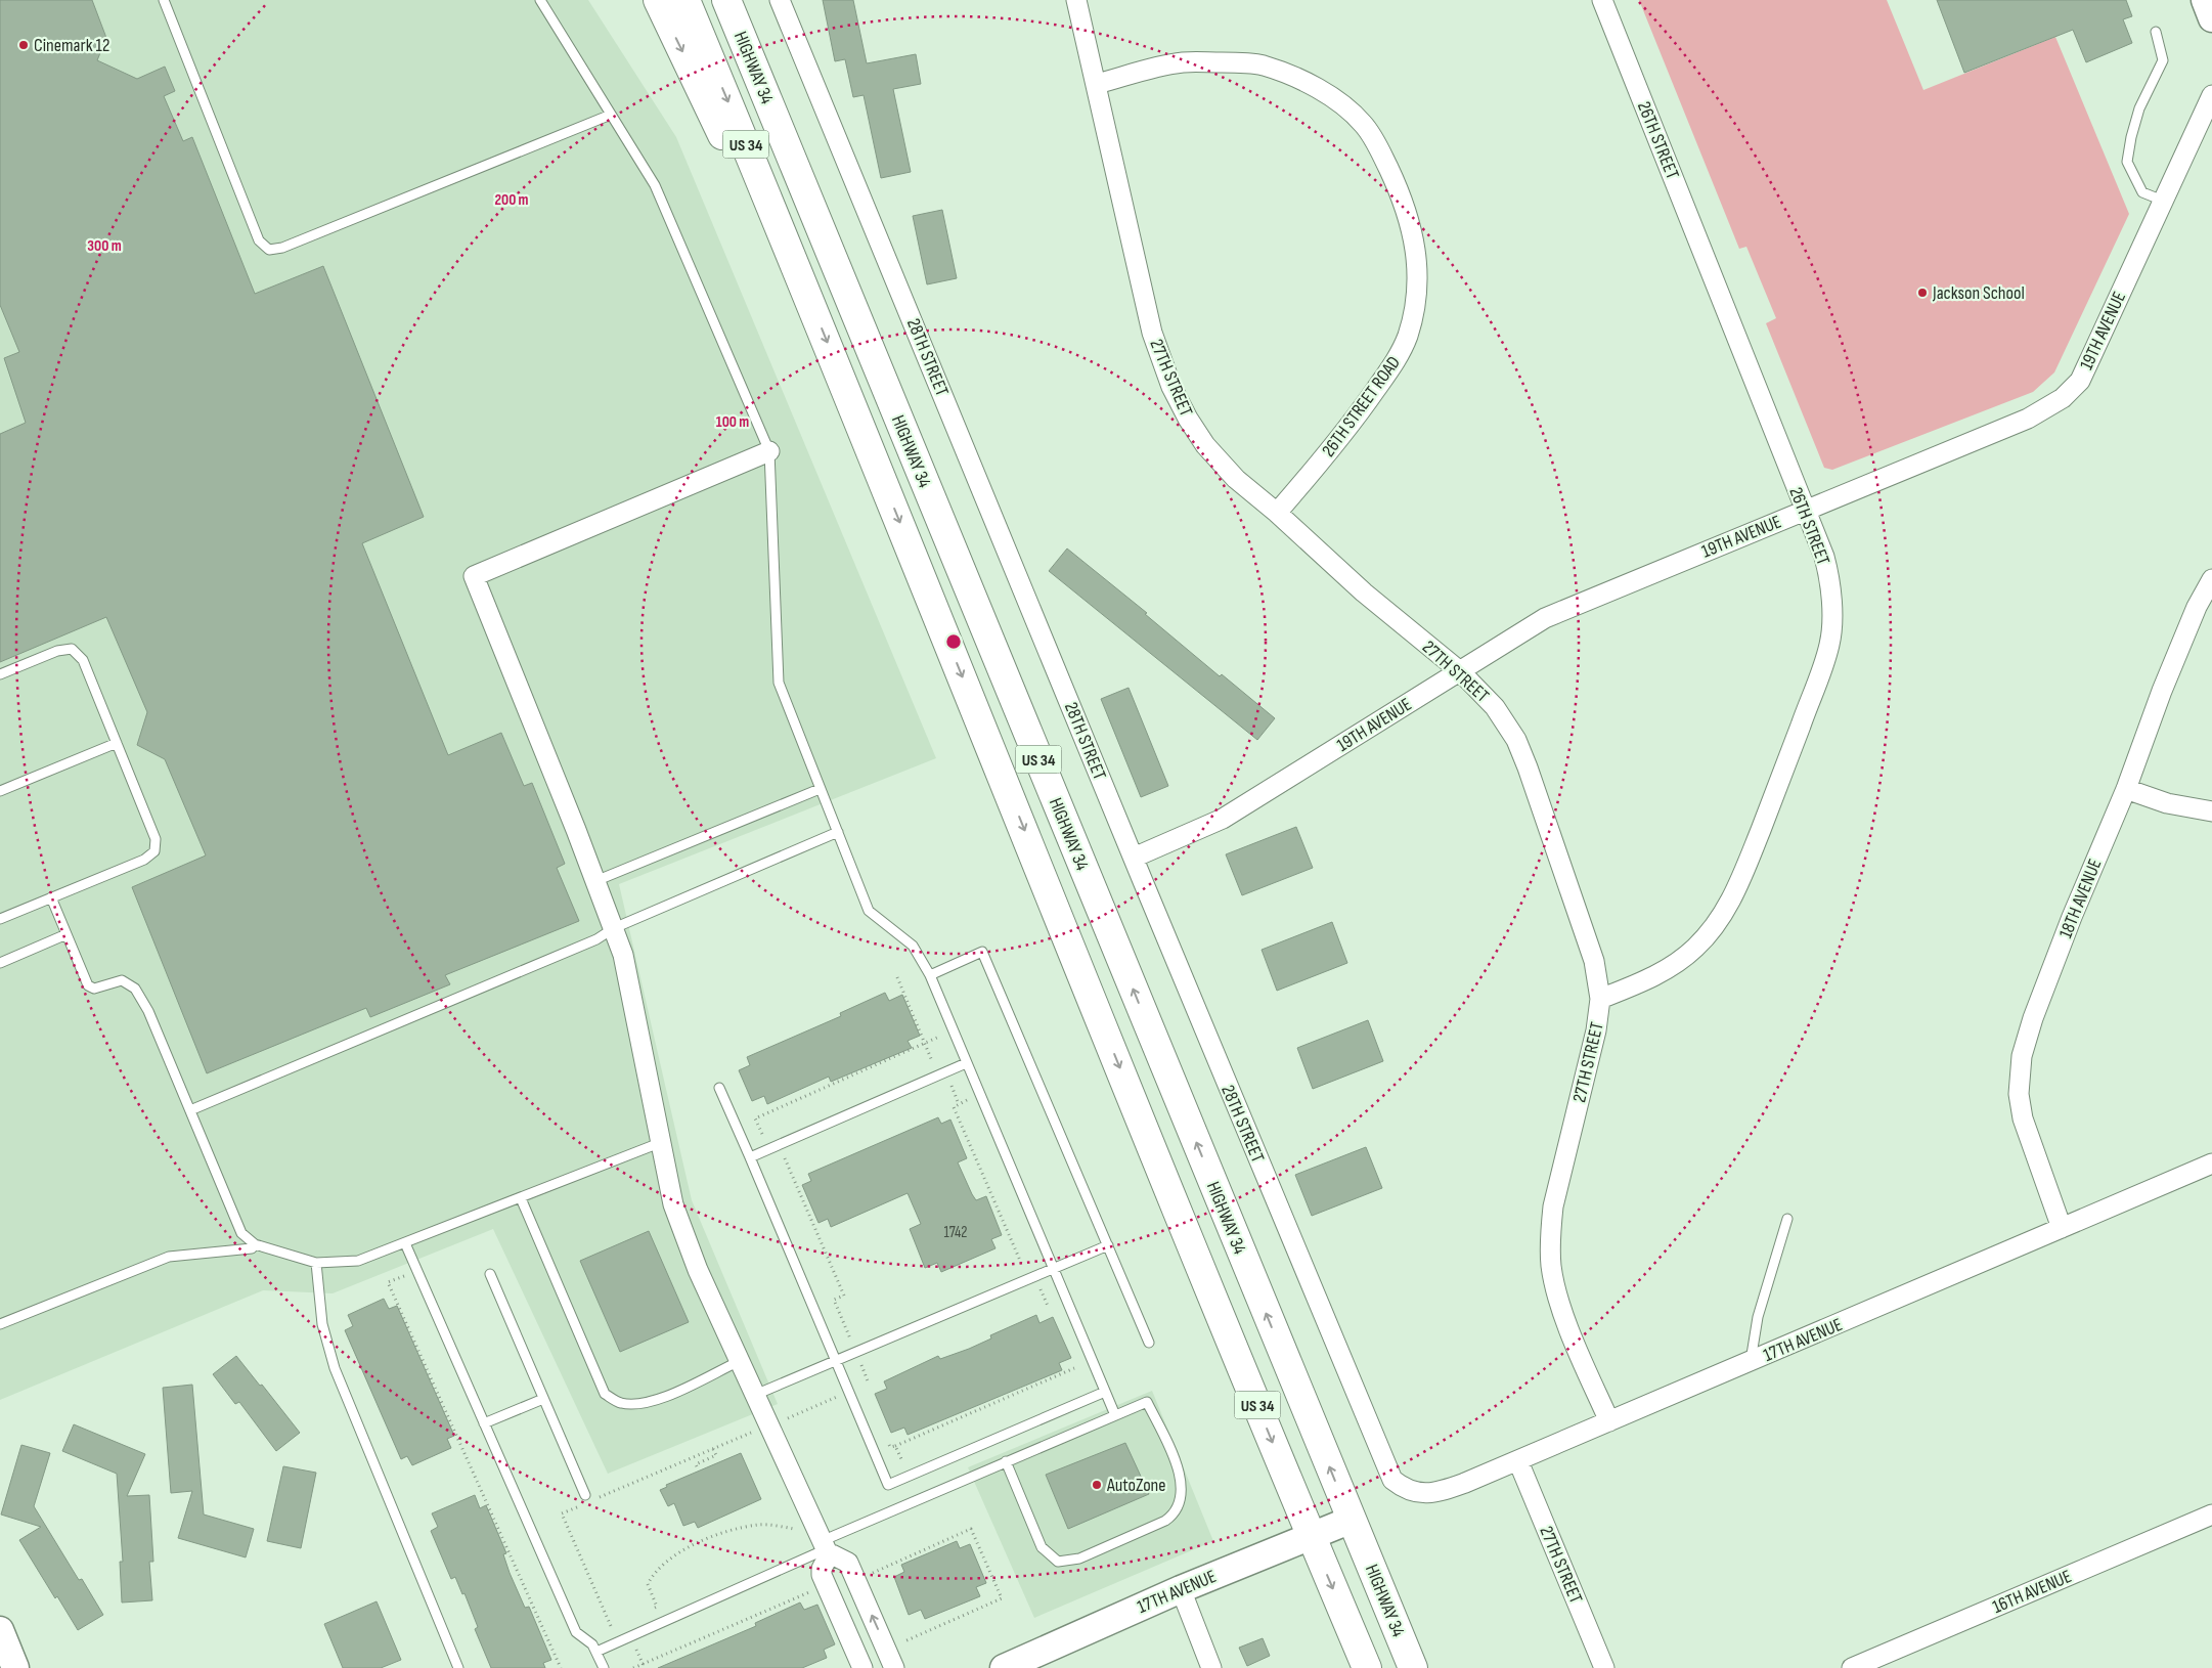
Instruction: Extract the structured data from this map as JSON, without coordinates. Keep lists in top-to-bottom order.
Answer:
{
  "streets": {
    "highway": ["HIGHWAY 34", "US 34"],
    "main road": ["17TH AVENUE"],
    "street": [
      "26TH STREET",
      "19TH AVENUE",
      "28TH STREET",
      "27TH STREET",
      "26TH STREET ROAD",
      "18TH AVENUE",
      "16TH AVENUE"
    ]
  },
  "crossings": [
    ["HIGHWAY 34", "17TH AVENUE"],
    ["26TH STREET", "19TH AVENUE"],
    ["26TH STREET", "27TH STREET"],
    ["19TH AVENUE", "28TH STREET"],
    ["19TH AVENUE", "27TH STREET"],
    ["28TH STREET", "17TH AVENUE"],
    ["27TH STREET", "26TH STREET ROAD"],
    ["27TH STREET", "17TH AVENUE"],
    ["18TH AVENUE", "17TH AVENUE"]
  ],
  "places": ["Cinemark 12", "Jackson School", "AutoZone"],
  "house_numbers": ["1742"],
  "rings": ["200 m", "300 m", "100 m"]
}
